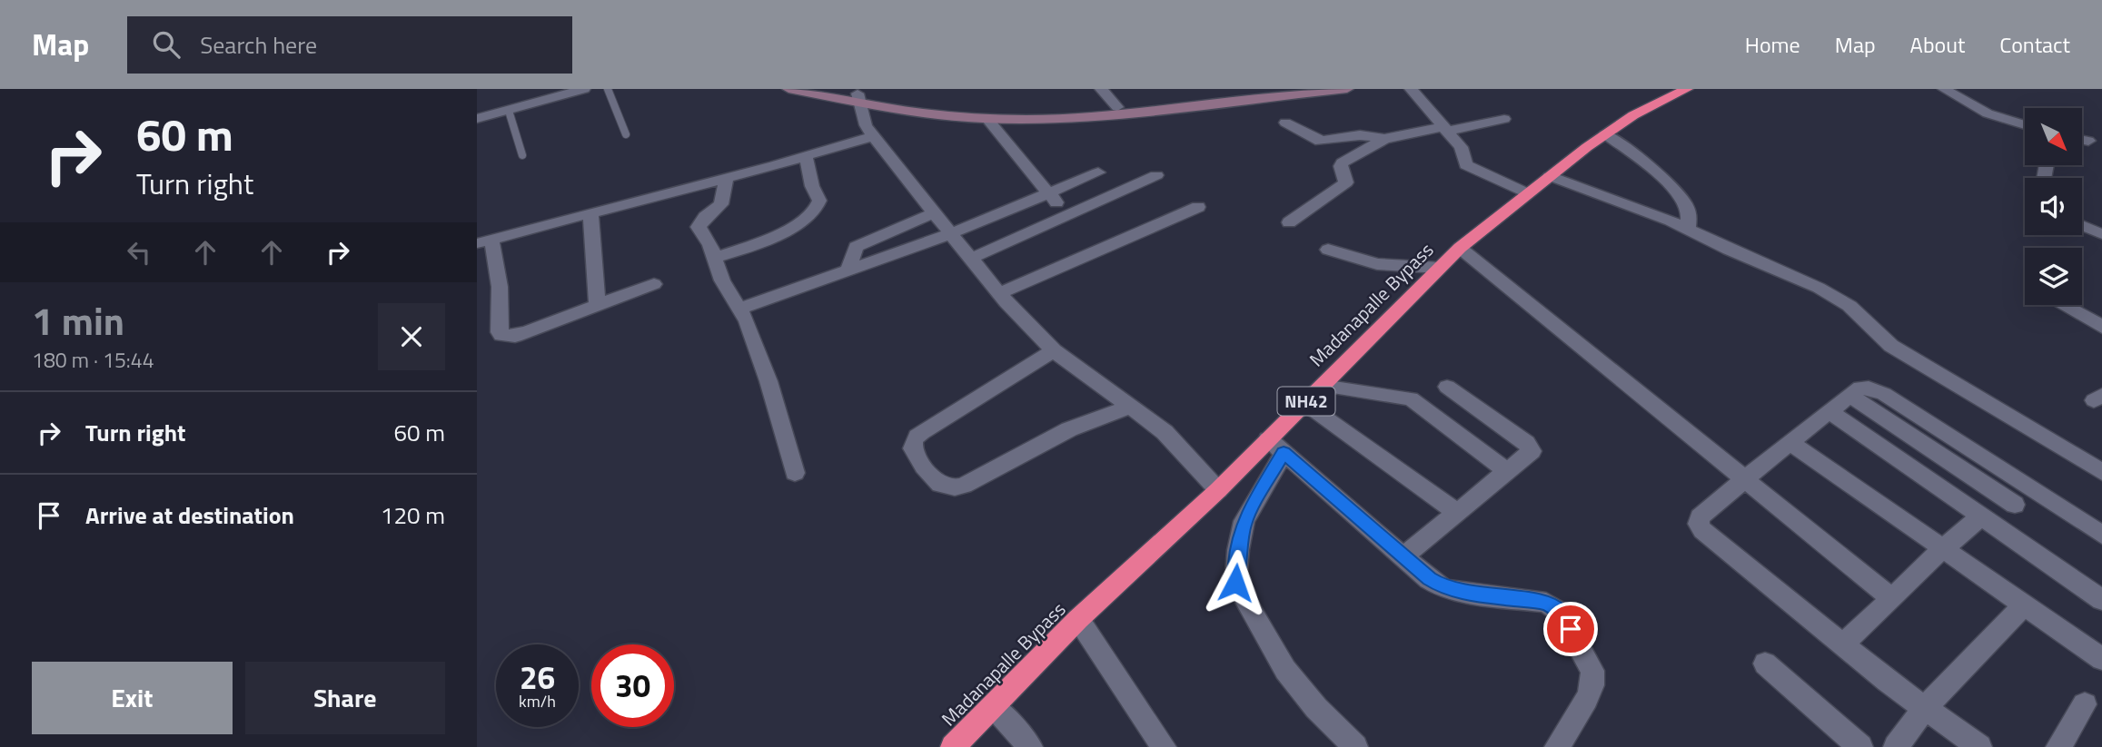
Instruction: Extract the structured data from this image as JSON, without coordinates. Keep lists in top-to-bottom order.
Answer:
{
  "streets": {
    "highway": ["Madanapalle Bypass", "NH42"]
  },
  "north": "bottom right",
  "page": {
    "header": "Map",
    "search": "Search here",
    "nav": [
      "Home",
      "Map",
      "About",
      "Contact"
    ],
    "turn": ["60 m", "Turn right"],
    "heading": ["1 min", "180 m · 15:44"],
    "list": [
      {
        "name": "Turn right",
        "value": "60 m"
      },
      {
        "name": "Arrive at destination",
        "value": "120 m"
      }
    ],
    "speed": "26 km/h",
    "limit": "30",
    "buttons": ["Exit", "Share"]
  }
}
